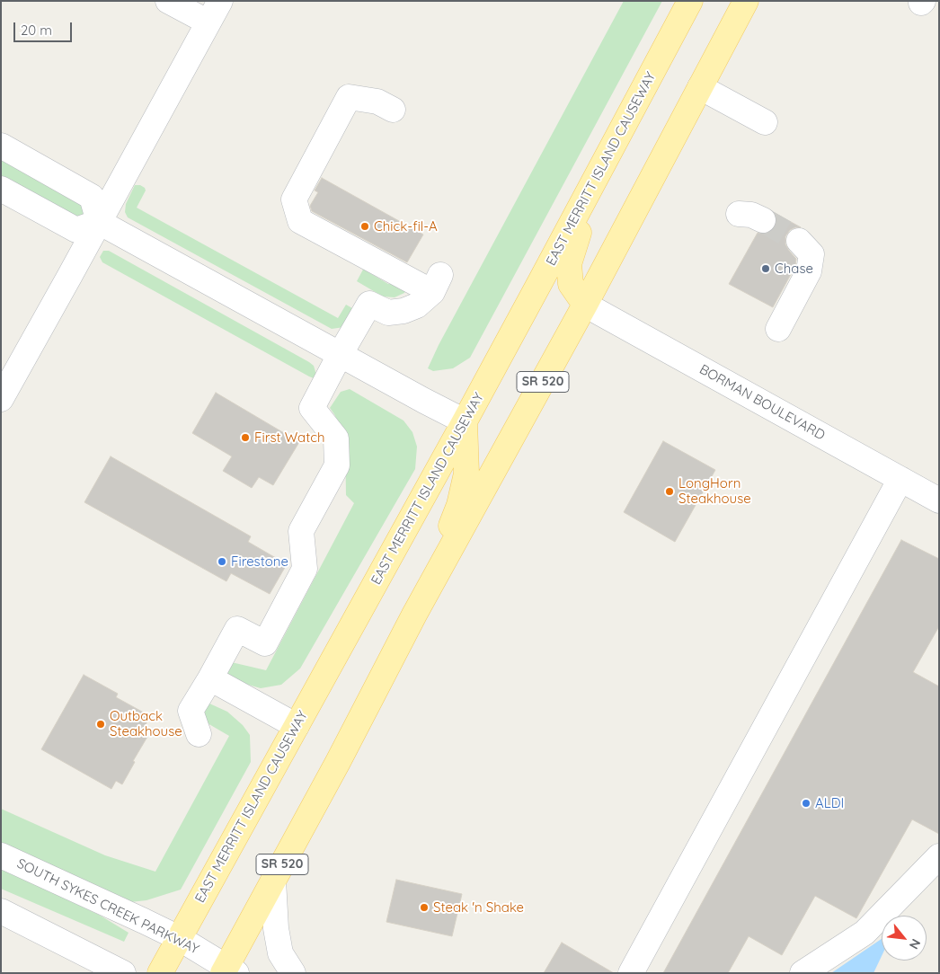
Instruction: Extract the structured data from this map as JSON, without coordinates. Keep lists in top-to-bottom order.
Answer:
{
  "streets": {
    "main road": ["EAST MERRITT ISLAND CAUSEWAY", "SR 520"],
    "street": ["BORMAN BOULEVARD", "SOUTH SYKES CREEK PARKWAY"]
  },
  "crossings": [
    ["EAST MERRITT ISLAND CAUSEWAY", "SOUTH SYKES CREEK PARKWAY"],
    ["SR 520", "BORMAN BOULEVARD"],
    ["SR 520", "SOUTH SYKES CREEK PARKWAY"]
  ],
  "places": [
    "Chick-fil-A",
    "Chase",
    "First Watch",
    "LongHorn Steakhouse",
    "Firestone",
    "Outback Steakhouse",
    "ALDI",
    "Steak 'n Shake"
  ],
  "scale_bar": "20 m",
  "north": "bottom right"
}
